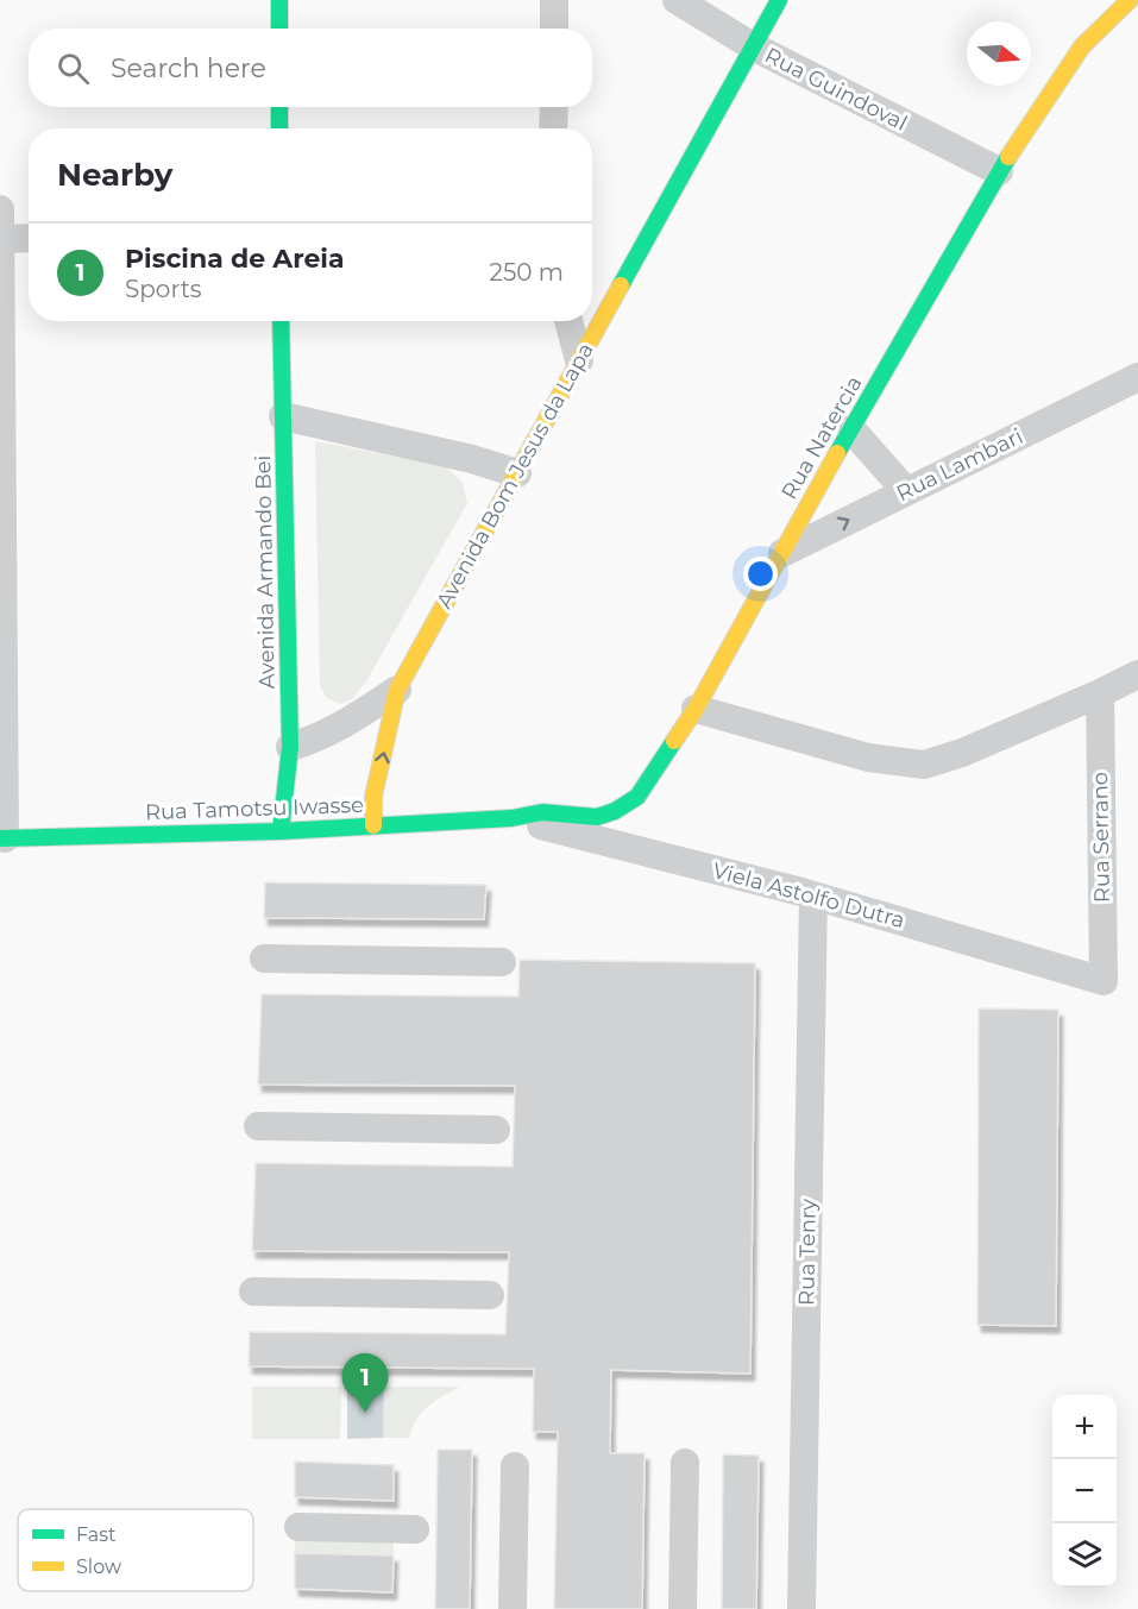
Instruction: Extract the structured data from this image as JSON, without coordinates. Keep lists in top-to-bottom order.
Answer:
{
  "streets": {
    "street": [
      "Rua Guindoval",
      "Rua Natercia",
      "Rua Lambari",
      "Avenida Bom Jesus da Lapa",
      "Avenida Armando Bei",
      "Rua Tamotsu Iwasse",
      "Rua Serrano",
      "Viela Astolfo Dutra",
      "Rua Tenry"
    ]
  },
  "crossings": [
    ["Rua Guindoval", "Rua Natercia"],
    ["Rua Guindoval", "Avenida Bom Jesus da Lapa"],
    ["Rua Natercia", "Rua Lambari"],
    ["Rua Natercia", "Rua Tamotsu Iwasse"],
    ["Rua Natercia", "Viela Astolfo Dutra"],
    ["Avenida Bom Jesus da Lapa", "Avenida Armando Bei"],
    ["Avenida Bom Jesus da Lapa", "Rua Tamotsu Iwasse"],
    ["Avenida Armando Bei", "Rua Tamotsu Iwasse"],
    ["Rua Tamotsu Iwasse", "Viela Astolfo Dutra"],
    ["Rua Serrano", "Viela Astolfo Dutra"],
    ["Viela Astolfo Dutra", "Rua Tenry"]
  ],
  "legend": ["Fast", "Slow"],
  "north": "right",
  "page": {
    "search": "Search here",
    "heading": "Nearby",
    "list": [
      {
        "mark": "1",
        "name": "Piscina de Areia",
        "note": "Sports",
        "value": "250 m"
      }
    ],
    "pins": "1",
    "map_buttons": ["+", "−"]
  }
}
